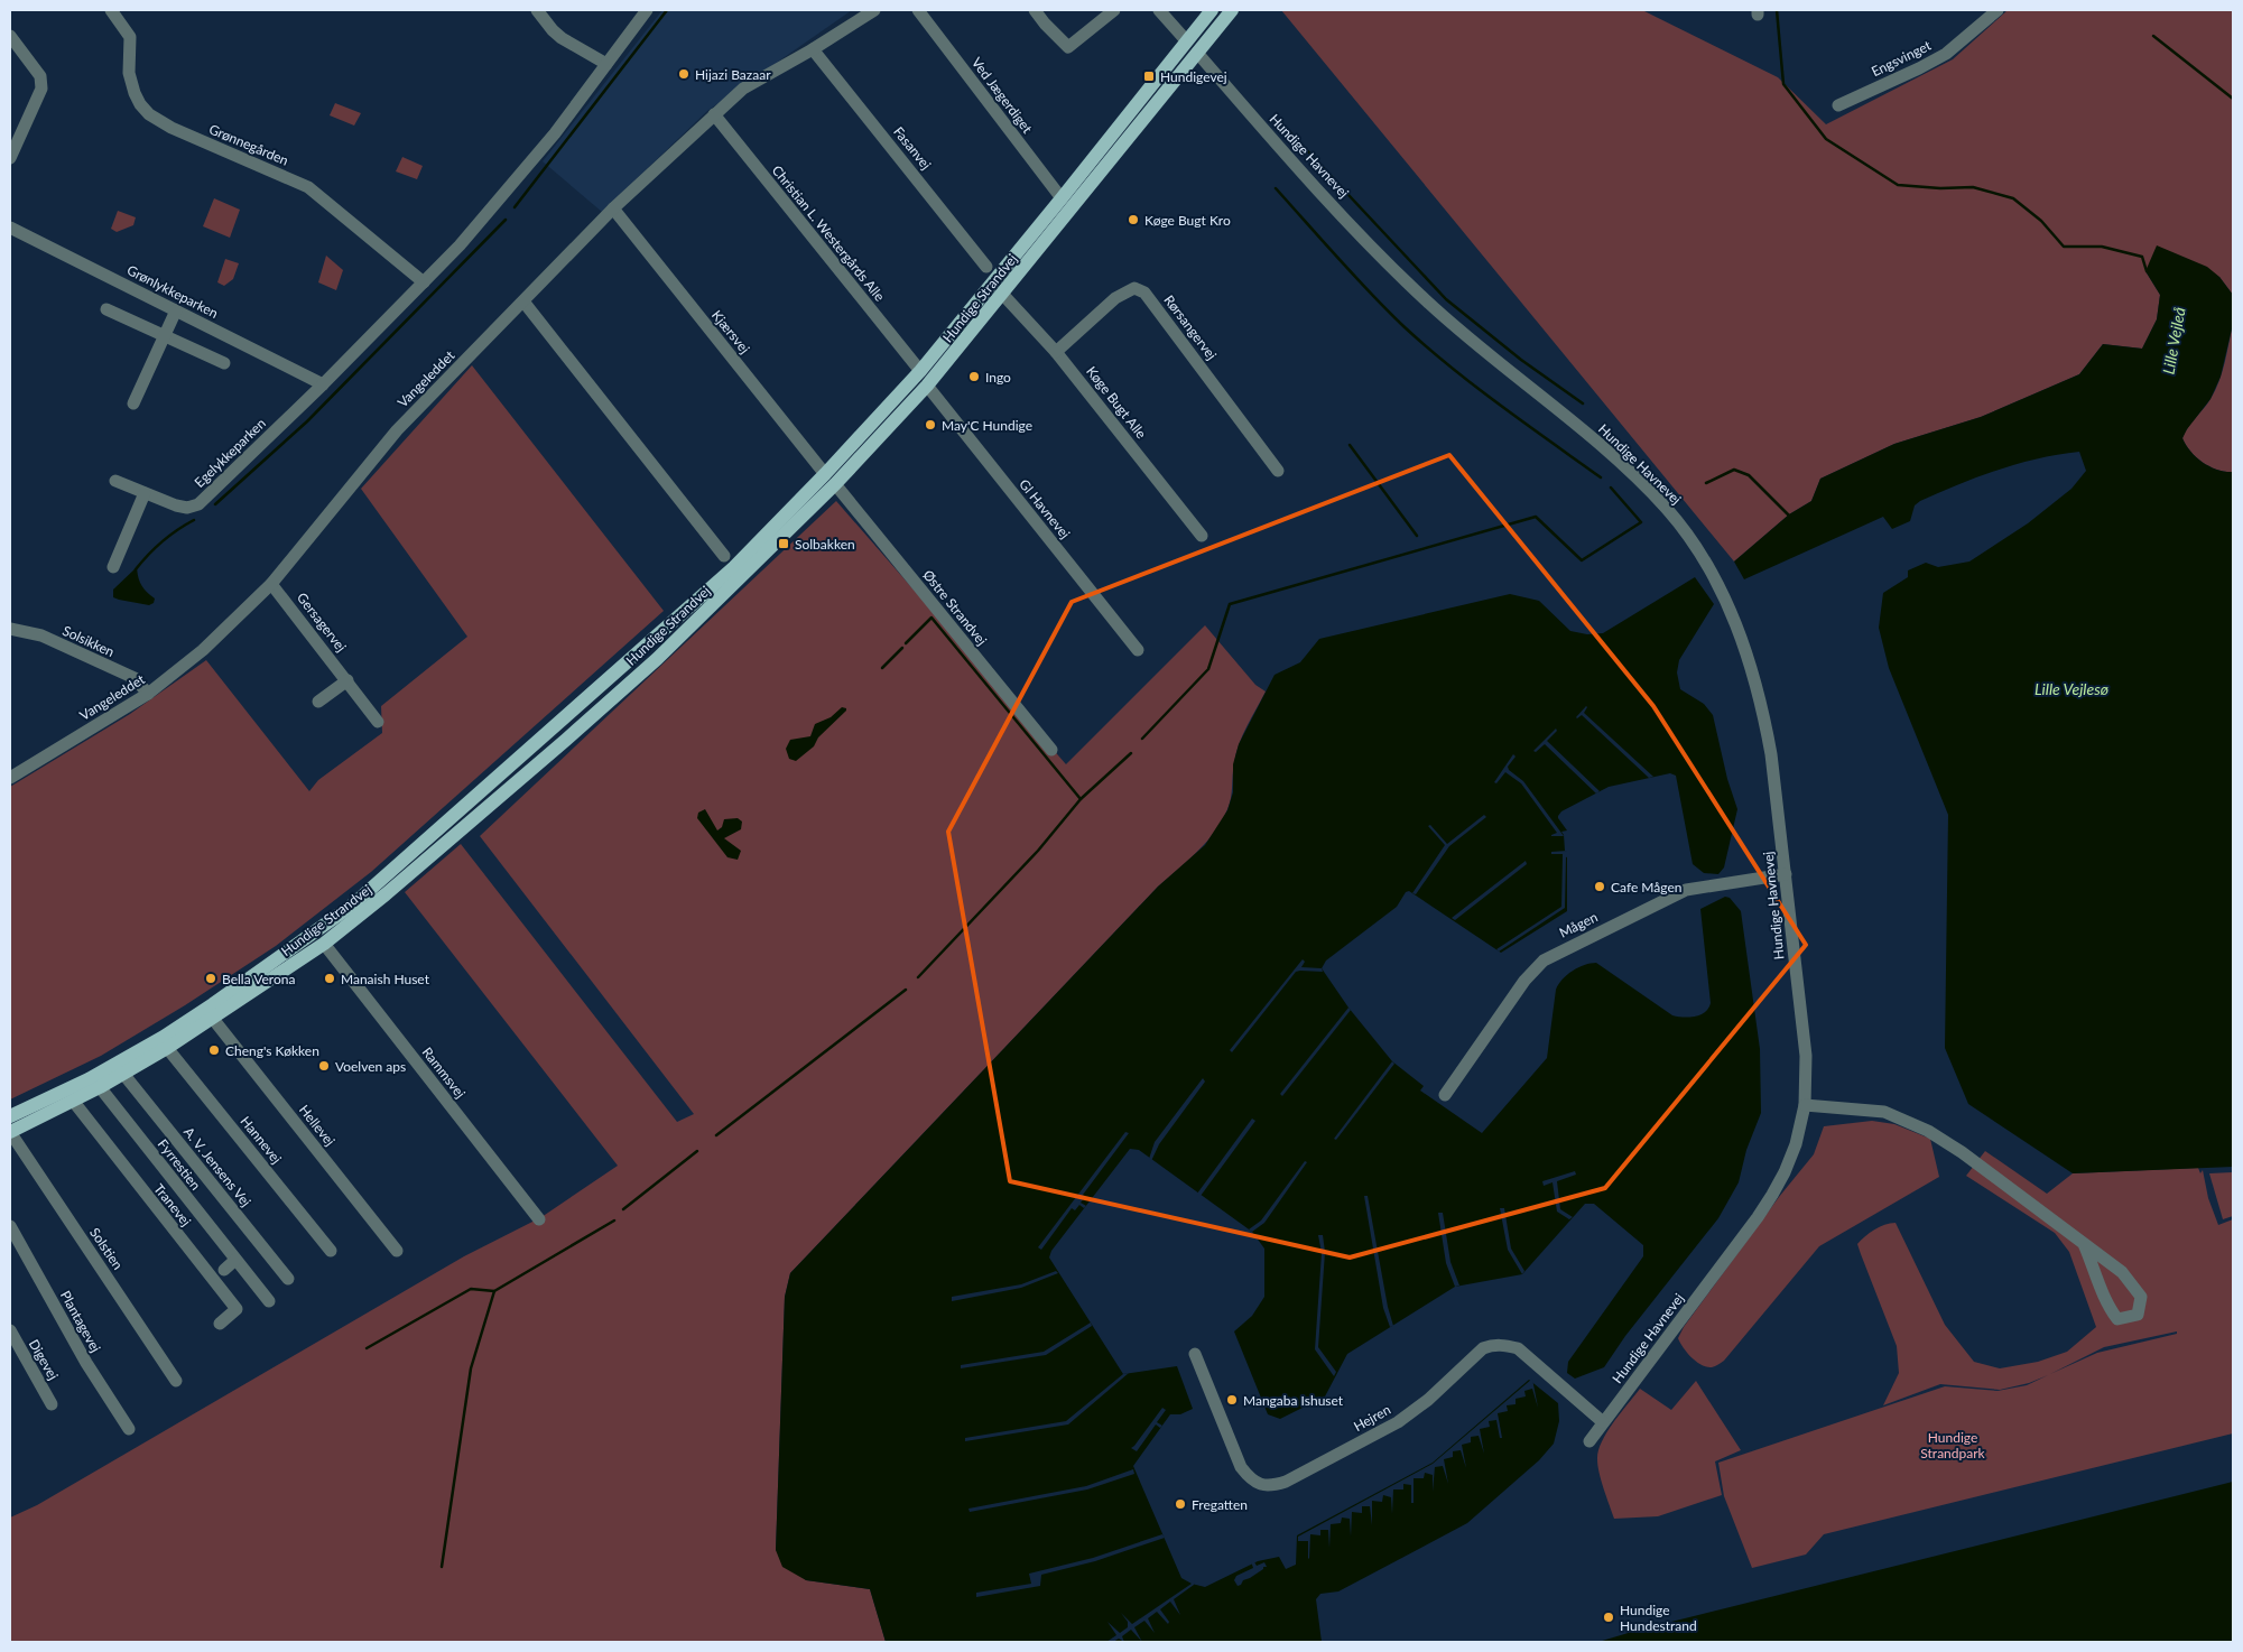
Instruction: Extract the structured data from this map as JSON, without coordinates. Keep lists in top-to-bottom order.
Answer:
{
  "streets": {
    "main road": ["Hundige Strandvej"],
    "street": [
      "Engsvinget",
      "Ved Jægerdiget",
      "Grønnegården",
      "Fasanvej",
      "Hundige Havnevej",
      "Christian L. Westergårds Alle",
      "Grønlykkeparken",
      "Rørsangervej",
      "Kjærsvej",
      "Vangeleddet",
      "Køge Bugt Alle",
      "Egelykkeparken",
      "Gl Havnevej",
      "Østre Strandvej",
      "Gersagervej",
      "Solsikken",
      "Mågen",
      "Rammsvej",
      "Hellevej",
      "Hannevej",
      "Fyrrestien",
      "A. V. Jensens Vej",
      "Tranevej",
      "Solstien",
      "Plantagevej",
      "Digevej",
      "Hejren"
    ]
  },
  "crossings": [
    ["Ved Jægerdiget", "Hundige Strandvej"],
    ["Fasanvej", "Vangeleddet"],
    ["Hundige Havnevej", "Hundige Strandvej"],
    ["Hundige Havnevej", "Mågen"],
    ["Hundige Havnevej", "Hejren"],
    ["Christian L. Westergårds Alle", "Hundige Strandvej"],
    ["Christian L. Westergårds Alle", "Vangeleddet"],
    ["Grønlykkeparken", "Egelykkeparken"],
    ["Hundige Strandvej", "Kjærsvej"],
    ["Hundige Strandvej", "Køge Bugt Alle"],
    ["Hundige Strandvej", "Gl Havnevej"],
    ["Hundige Strandvej", "Østre Strandvej"],
    ["Hundige Strandvej", "Rammsvej"],
    ["Hundige Strandvej", "Hellevej"],
    ["Hundige Strandvej", "Hannevej"],
    ["Hundige Strandvej", "Fyrrestien"],
    ["Hundige Strandvej", "A. V. Jensens Vej"],
    ["Hundige Strandvej", "Tranevej"],
    ["Hundige Strandvej", "Solstien"],
    ["Rørsangervej", "Køge Bugt Alle"],
    ["Kjærsvej", "Vangeleddet"],
    ["Kjærsvej", "Østre Strandvej"],
    ["Vangeleddet", "Gersagervej"],
    ["Vangeleddet", "Solsikken"]
  ],
  "water": ["Lille Vejleå", "Lille Vejlesø"],
  "parks": ["Hundige Strandpark"],
  "places": {
    "other": [
      "Hijazi Bazaar",
      "Køge Bugt Kro",
      "Ingo",
      "May'C Hundige",
      "Cafe Mågen",
      "Bella Verona",
      "Manaish Huset",
      "Cheng's Køkken",
      "Voelven aps",
      "Mangaba Ishuset",
      "Fregatten",
      "Hundige Hundestrand"
    ],
    "transit": ["Hundigevej", "Solbakken"]
  }
}
